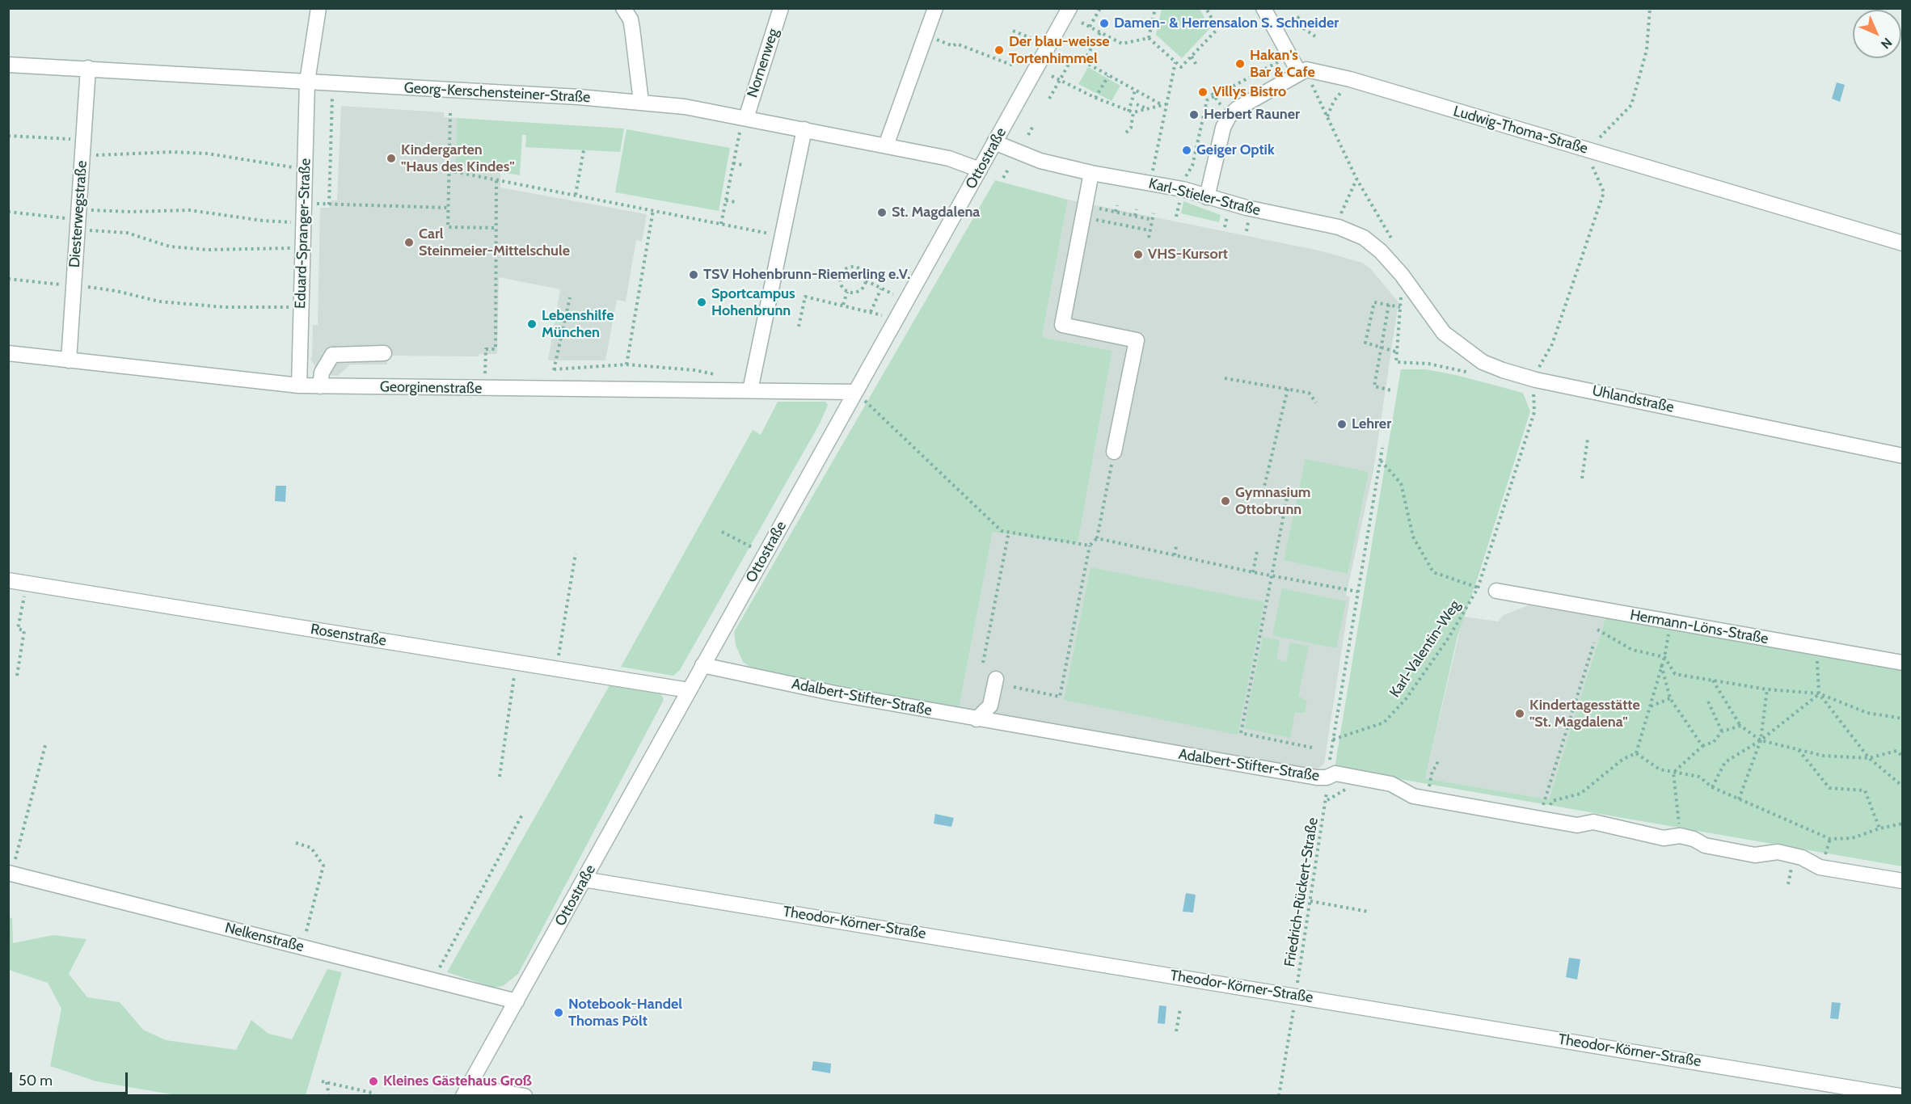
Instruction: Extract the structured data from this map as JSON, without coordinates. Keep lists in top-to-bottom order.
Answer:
{
  "streets": {
    "street": [
      "Nornenweg",
      "Georg-Kerschensteiner-Straße",
      "Ludwig-Thoma-Straße",
      "Ottostraße",
      "Karl-Stieler-Straße",
      "Diesterwegstraße",
      "Eduard-Spranger-Straße",
      "Georginenstraße",
      "Uhlandstraße",
      "Hermann-Löns-Straße",
      "Rosenstraße",
      "Adalbert-Stifter-Straße",
      "Theodor-Körner-Straße",
      "Nelkenstraße"
    ],
    "path": ["Karl-Valentin-Weg", "Friedrich-Rückert-Straße"]
  },
  "crossings": [
    ["Nornenweg", "Georg-Kerschensteiner-Straße"],
    ["Georg-Kerschensteiner-Straße", "Ottostraße"],
    ["Georg-Kerschensteiner-Straße", "Diesterwegstraße"],
    ["Georg-Kerschensteiner-Straße", "Eduard-Spranger-Straße"],
    ["Ludwig-Thoma-Straße", "Karl-Stieler-Straße"],
    ["Ottostraße", "Karl-Stieler-Straße"],
    ["Ottostraße", "Georginenstraße"],
    ["Ottostraße", "Rosenstraße"],
    ["Ottostraße", "Adalbert-Stifter-Straße"],
    ["Ottostraße", "Theodor-Körner-Straße"],
    ["Ottostraße", "Nelkenstraße"],
    ["Karl-Stieler-Straße", "Uhlandstraße"],
    ["Diesterwegstraße", "Georginenstraße"],
    ["Eduard-Spranger-Straße", "Georginenstraße"],
    ["Adalbert-Stifter-Straße", "Friedrich-Rückert-Straße"],
    ["Friedrich-Rückert-Straße", "Theodor-Körner-Straße"]
  ],
  "places": [
    "Damen- & Herrensalon S. Schneider",
    "Der blau-weisse Tortenhimmel",
    "Hakan's Bar & Cafe",
    "Villys Bistro",
    "Herbert Rauner",
    "Geiger Optik",
    "Kindergarten \"Haus des Kindes\"",
    "St. Magdalena",
    "Carl Steinmeier-Mittelschule",
    "VHS-Kursort",
    "TSV Hohenbrunn-Riemerling e.V.",
    "Sportcampus Hohenbrunn",
    "Lebenshilfe München",
    "Lehrer",
    "Gymnasium Ottobrunn",
    "Kindertagesstätte \"St. Magdalena\"",
    "Notebook-Handel Thomas Pölt",
    "Kleines Gästehaus Groß"
  ],
  "scale_bar": "50 m",
  "north": "bottom right"
}
